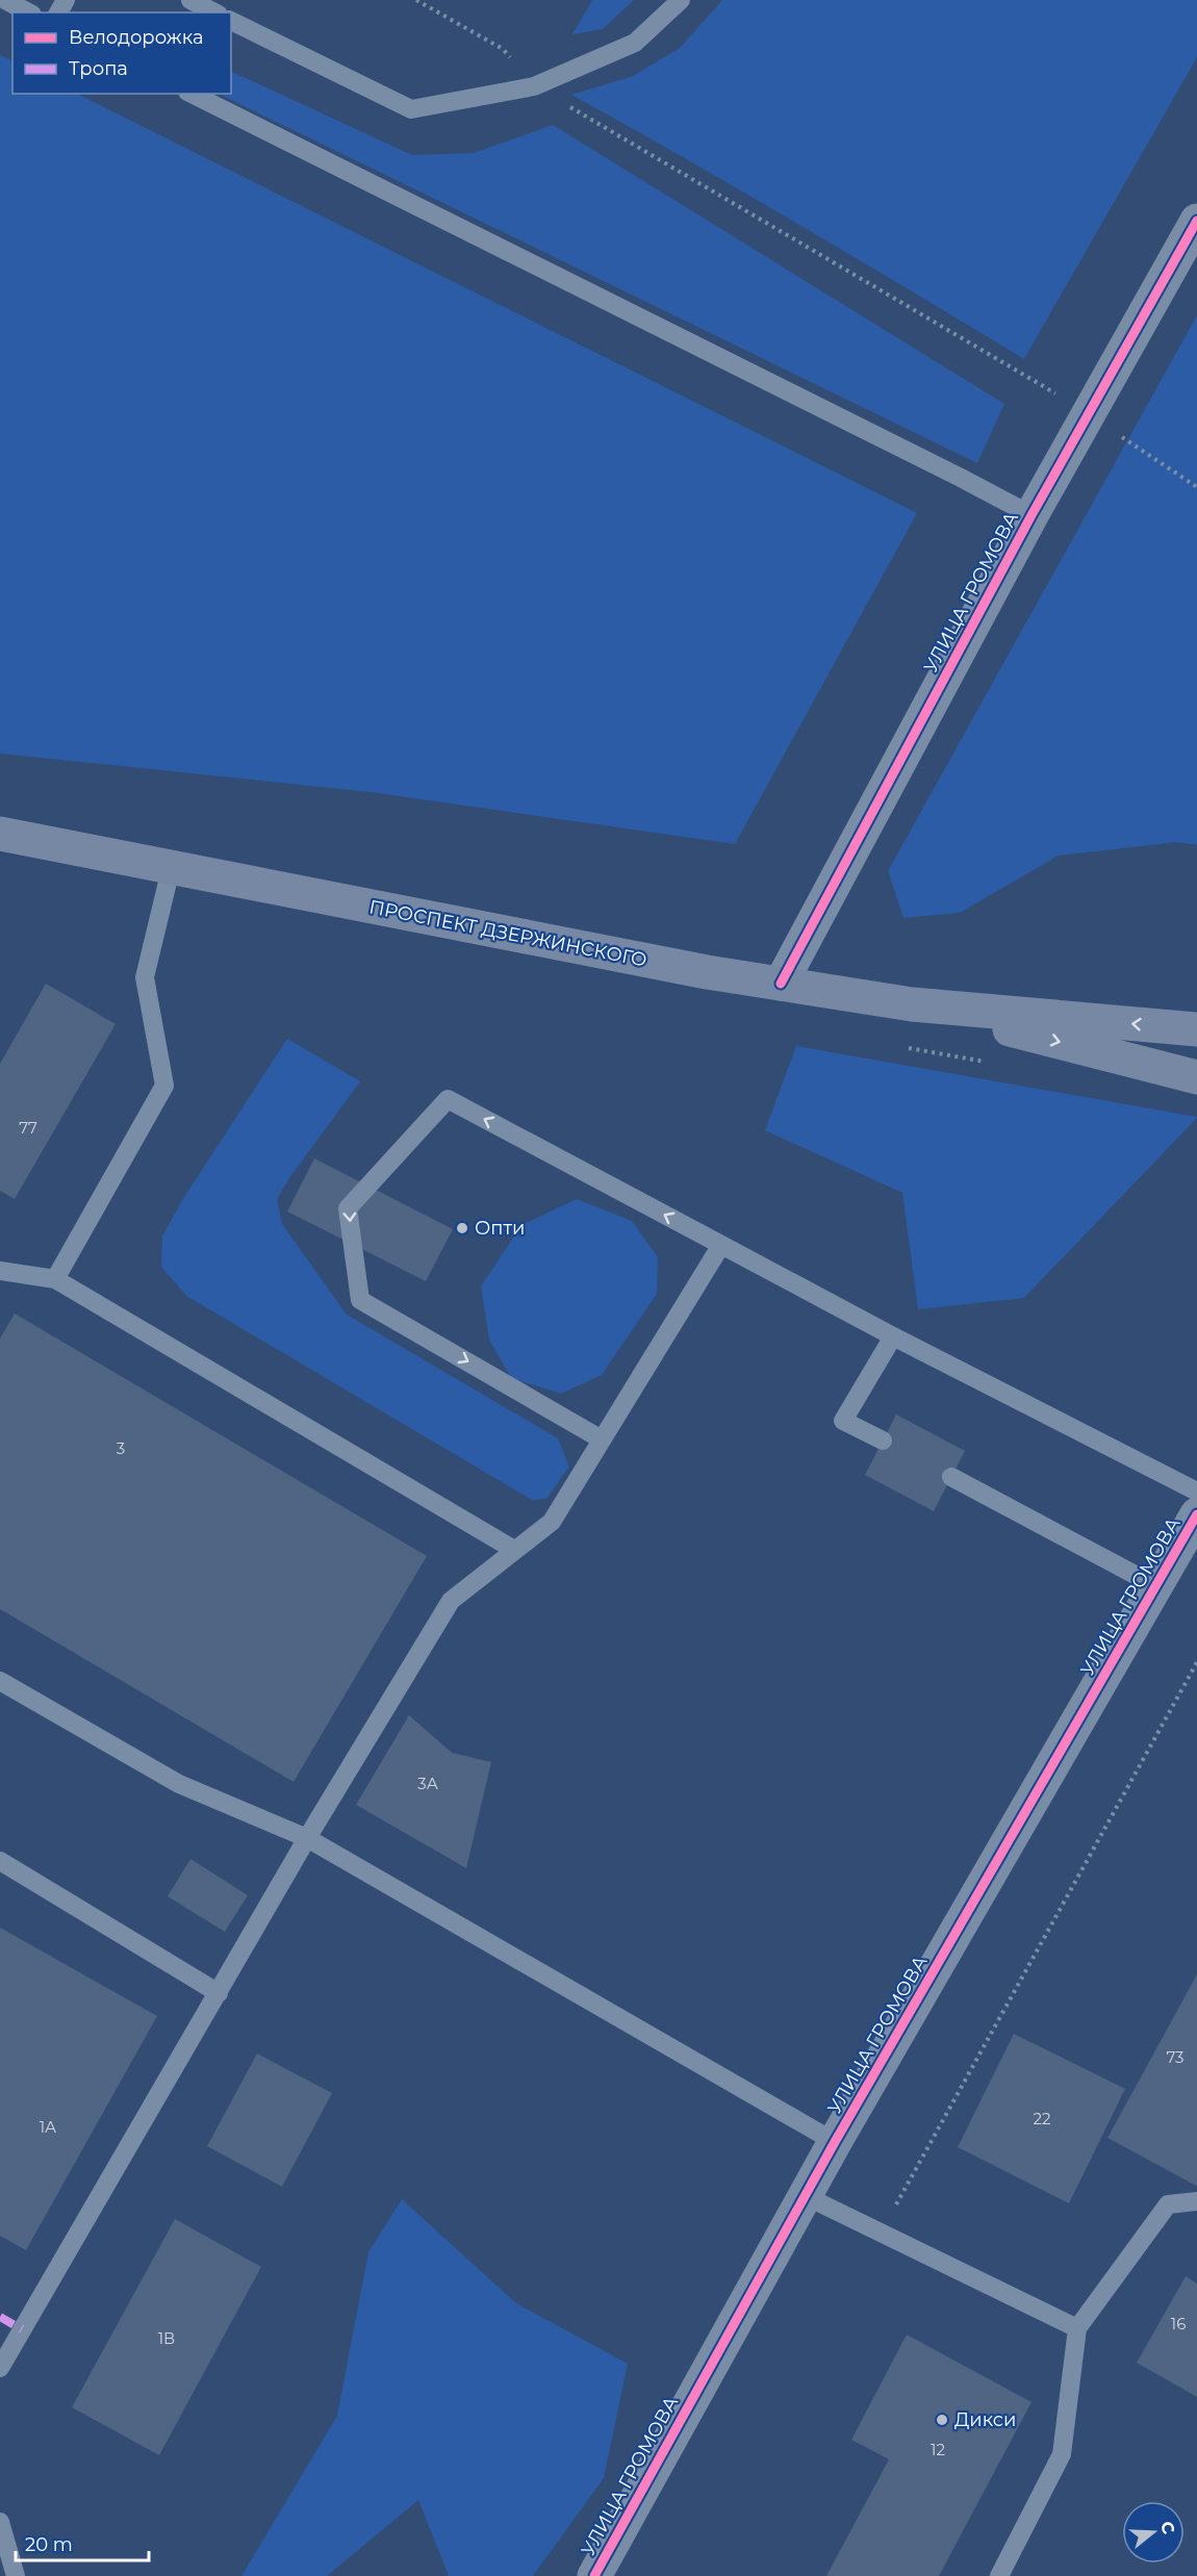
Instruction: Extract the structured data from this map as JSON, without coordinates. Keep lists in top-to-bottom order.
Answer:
{
  "streets": {
    "main road": ["ПРОСПЕКТ ДЗЕРЖИНСКОГО"],
    "street": ["УЛИЦА ГРОМОВА"]
  },
  "crossings": [
    ["УЛИЦА ГРОМОВА", "ПРОСПЕКТ ДЗЕРЖИНСКОГО"]
  ],
  "places": ["Опти", "Дикси"],
  "house_numbers": [
    "77",
    "3",
    "3А",
    "73",
    "22",
    "1А",
    "16",
    "1В",
    "12"
  ],
  "legend": ["Велодорожка", "Тропа"],
  "scale_bar": "20 m",
  "north": "right"
}
